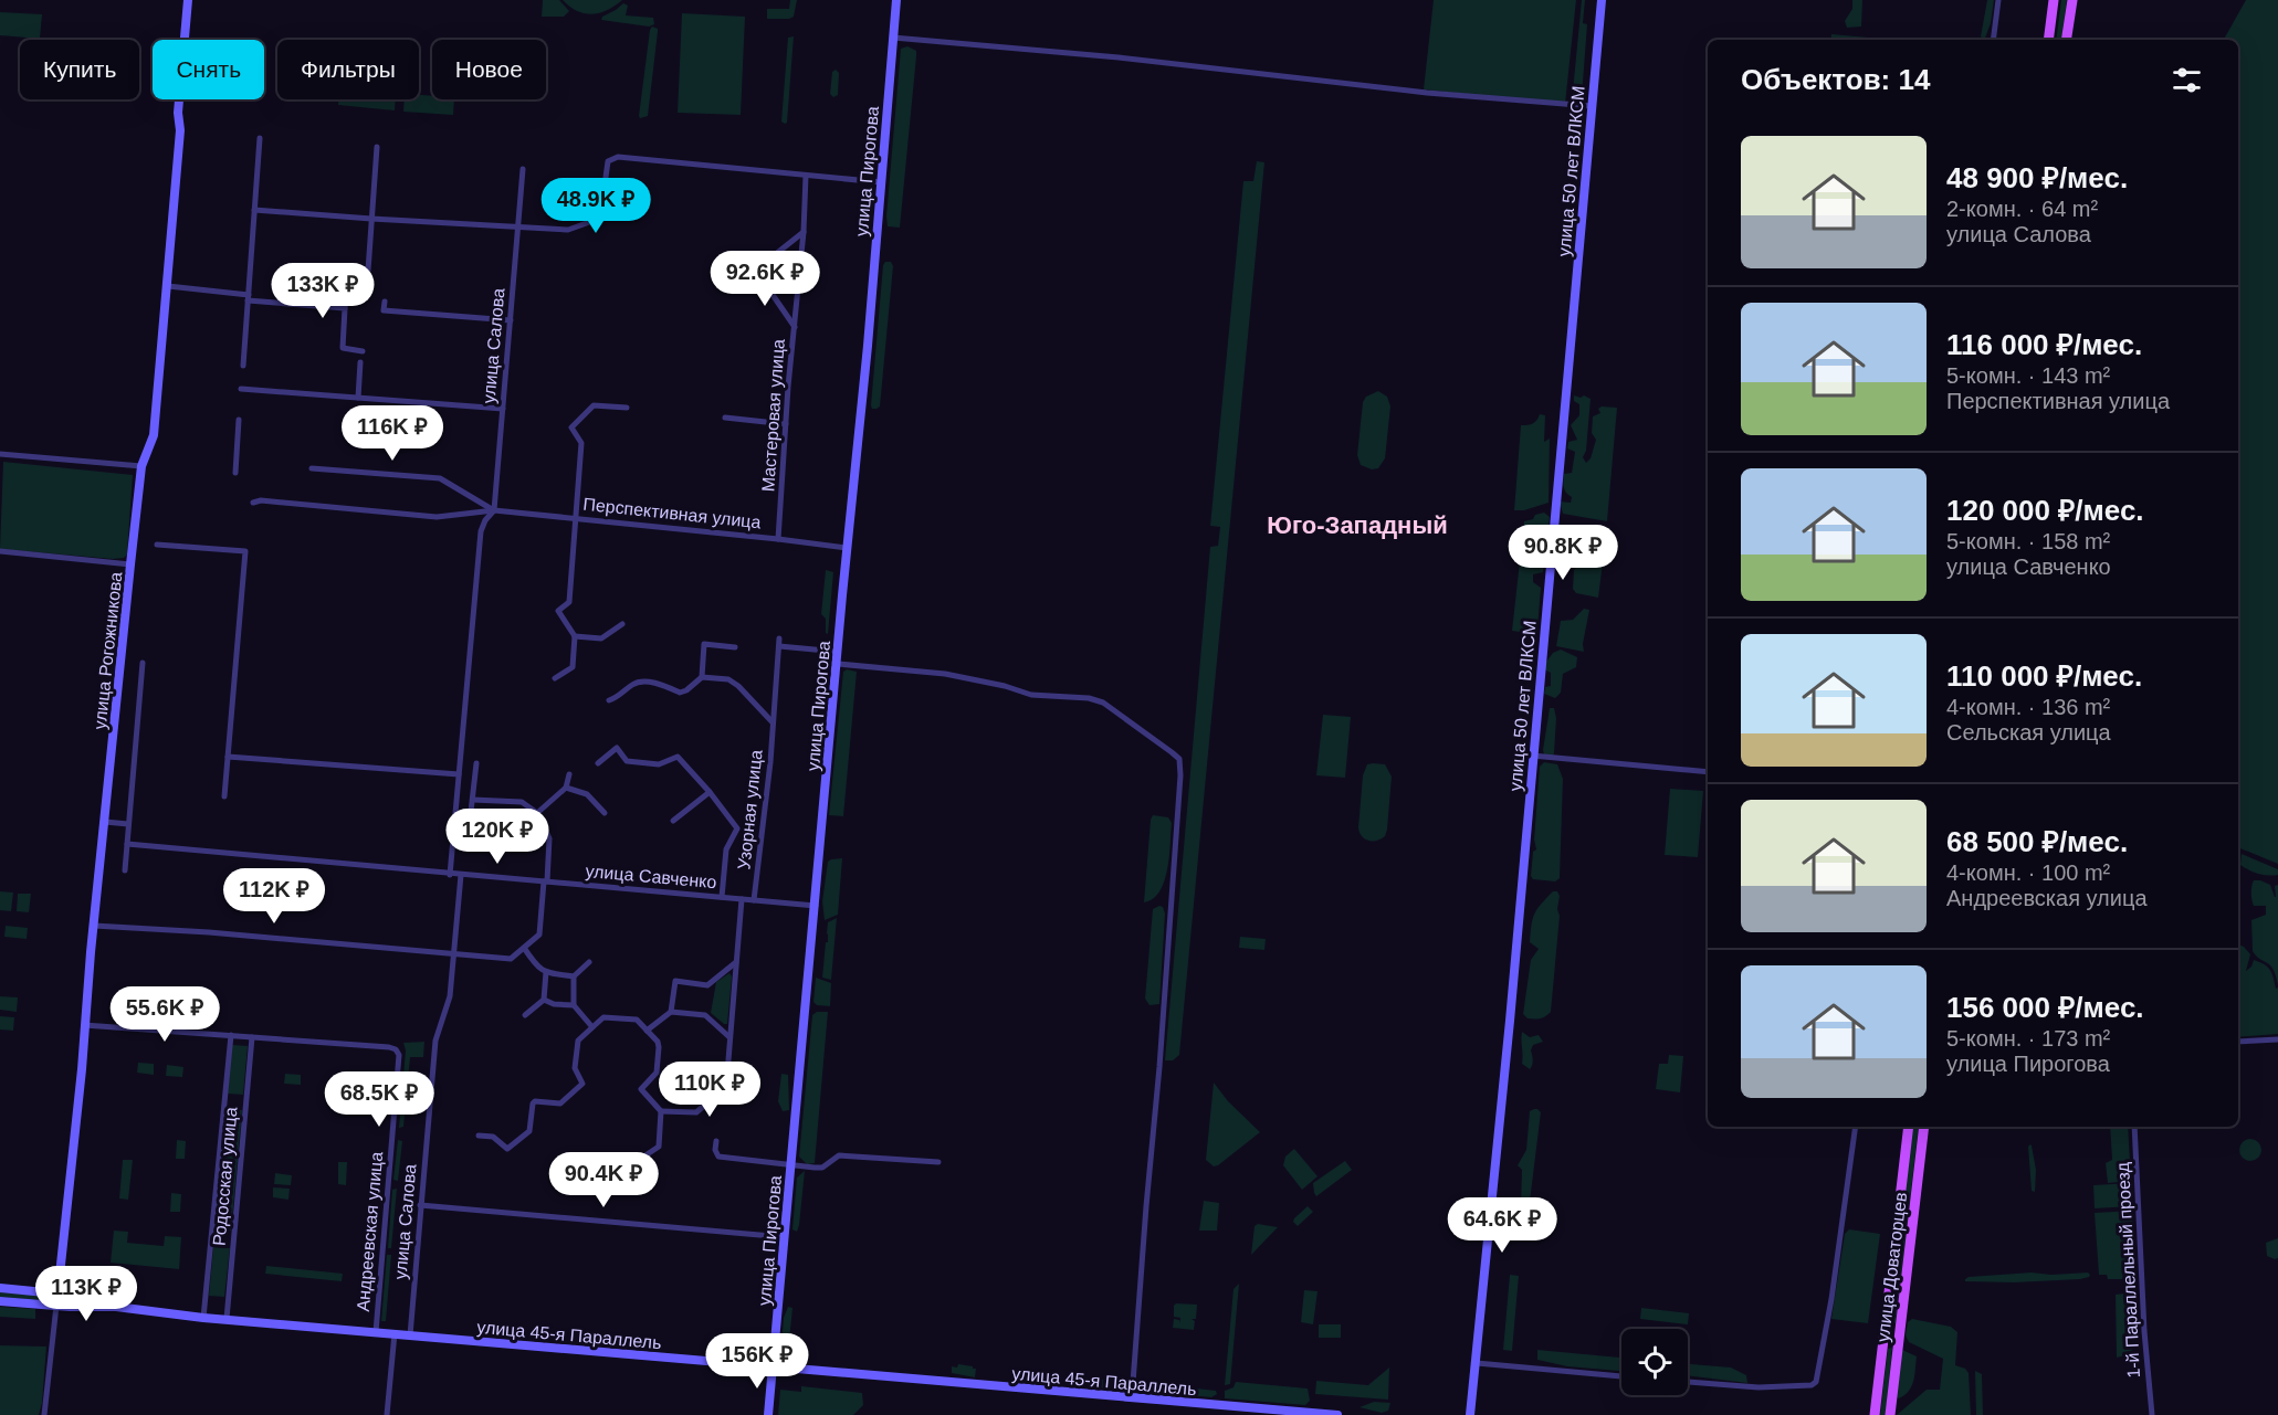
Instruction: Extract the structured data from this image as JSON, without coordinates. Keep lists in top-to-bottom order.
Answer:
{
  "streets": {
    "main road": [
      "улица Пирогова",
      "улица 50 лет ВЛКСМ",
      "улица Рогожникова",
      "улица Доваторцев",
      "улица 45-я Параллель"
    ],
    "street": [
      "улица Салова",
      "Мастеровая улица",
      "Перспективная улица",
      "Узорная улица",
      "улица Савченко",
      "Родосская улица",
      "Андреевская улица",
      "1-й Параллельный проезд"
    ]
  },
  "crossings": [
    ["улица Пирогова", "Перспективная улица"],
    ["улица Пирогова", "улица Савченко"],
    ["улица Пирогова", "улица 45-я Параллель"],
    ["улица Салова", "Перспективная улица"],
    ["улица Салова", "улица Савченко"],
    ["улица Салова", "улица 45-я Параллель"],
    ["Мастеровая улица", "Перспективная улица"],
    ["улица Рогожникова", "Андреевская улица"],
    ["улица Рогожникова", "улица 45-я Параллель"],
    ["Узорная улица", "улица Савченко"],
    ["Родосская улица", "Андреевская улица"],
    ["Родосская улица", "улица 45-я Параллель"],
    ["Андреевская улица", "улица 45-я Параллель"]
  ],
  "districts": ["Юго-Западный"],
  "page": {
    "chip": [
      "Купить",
      "Снять",
      "Фильтры",
      "Новое"
    ],
    "heading": "Объектов: 14",
    "list": [
      {
        "name": "48 900 ₽/мес.",
        "note": "2-комн. · 64 m² · улица Салова"
      },
      {
        "name": "116 000 ₽/мес.",
        "note": "5-комн. · 143 m² · Перспективная улица"
      },
      {
        "name": "120 000 ₽/мес.",
        "note": "5-комн. · 158 m² · улица Савченко"
      },
      {
        "name": "110 000 ₽/мес.",
        "note": "4-комн. · 136 m² · Сельская улица"
      },
      {
        "name": "68 500 ₽/мес.",
        "note": "4-комн. · 100 m² · Андреевская улица"
      },
      {
        "name": "156 000 ₽/мес.",
        "note": "5-комн. · 173 m² · улица Пирогова"
      }
    ],
    "price": [
      "48.9K ₽",
      "92.6K ₽",
      "133K ₽",
      "116K ₽",
      "90.8K ₽",
      "120K ₽",
      "112K ₽",
      "55.6K ₽",
      "110K ₽",
      "68.5K ₽",
      "90.4K ₽",
      "64.6K ₽",
      "113K ₽",
      "156K ₽"
    ]
  }
}
